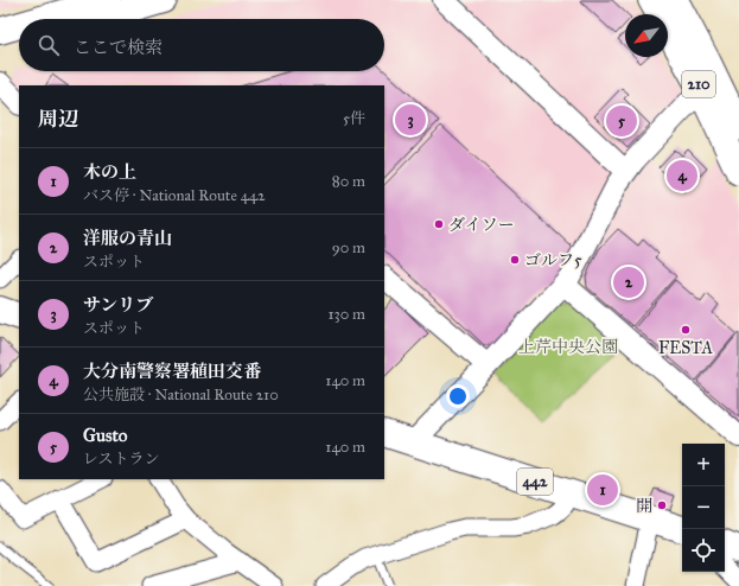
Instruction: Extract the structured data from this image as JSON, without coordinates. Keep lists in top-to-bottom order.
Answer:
{
  "streets": {
    "highway": ["210", "442"]
  },
  "parks": ["上芹中央公園"],
  "places": [
    "ダイソー",
    "ゴルフ5",
    "FESTA",
    "開"
  ],
  "north": "bottom left",
  "page": {
    "search": "ここで検索",
    "heading": ["周辺", "5件"],
    "pins": [
      "3",
      "5",
      "4",
      "2",
      "1"
    ],
    "list": [
      {
        "mark": "1",
        "name": "木の上",
        "note": "バス停 · National Route 442",
        "value": "80 m"
      },
      {
        "mark": "2",
        "name": "洋服の青山",
        "note": "スポット",
        "value": "90 m"
      },
      {
        "mark": "3",
        "name": "サンリブ",
        "note": "スポット",
        "value": "130 m"
      },
      {
        "mark": "4",
        "name": "大分南警察署稙田交番",
        "note": "公共施設 · National Route 210",
        "value": "140 m"
      },
      {
        "mark": "5",
        "name": "Gusto",
        "note": "レストラン",
        "value": "140 m"
      }
    ],
    "map_buttons": ["+", "−"]
  }
}
